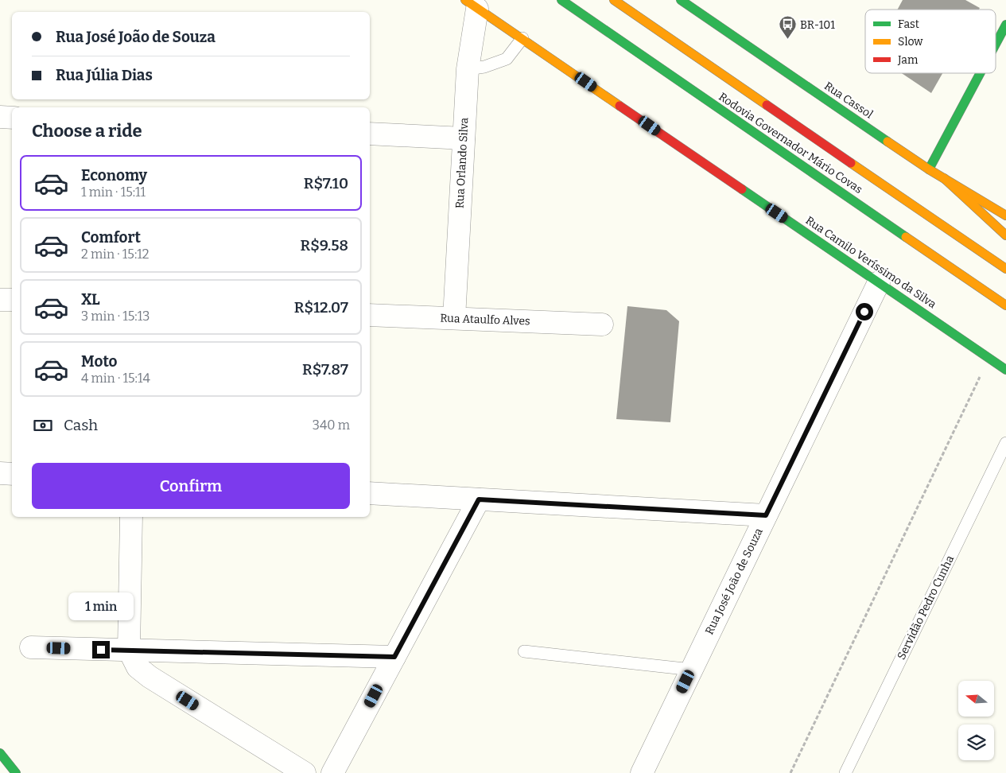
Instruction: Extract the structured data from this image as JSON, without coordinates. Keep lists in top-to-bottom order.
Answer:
{
  "streets": {
    "main road": ["Rua Cassol", "Rodovia Governador Mário Covas", "Rua Camilo Veríssimo da Silva"],
    "street": ["Rua Orlando Silva", "Rua Ataulfo Alves", "Rua José João de Souza"],
    "lane": ["Servidão Pedro Cunha"]
  },
  "crossings": [
    ["Rua Orlando Silva", "Rua Camilo Veríssimo da Silva"],
    ["Rua Orlando Silva", "Rua Ataulfo Alves"],
    ["Rua Camilo Veríssimo da Silva", "Rua José João de Souza"]
  ],
  "places": {
    "bus stop": ["BR-101"]
  },
  "legend": ["Fast", "Slow", "Jam"],
  "north": "left",
  "page": {
    "banner": ["Rua José João de Souza", "Rua Júlia Dias"],
    "heading": "Choose a ride",
    "list": [
      {
        "name": "Economy",
        "note": "1 min · 15:11",
        "value": "R$7.10"
      },
      {
        "name": "Comfort",
        "note": "2 min · 15:12",
        "value": "R$9.58"
      },
      {
        "name": "XL",
        "note": "3 min · 15:13",
        "value": "R$12.07"
      },
      {
        "name": "Moto",
        "note": "4 min · 15:14",
        "value": "R$7.87"
      }
    ],
    "pay": ["Cash", "340 m"],
    "buttons": "Confirm",
    "bubble": "1 min"
  }
}
